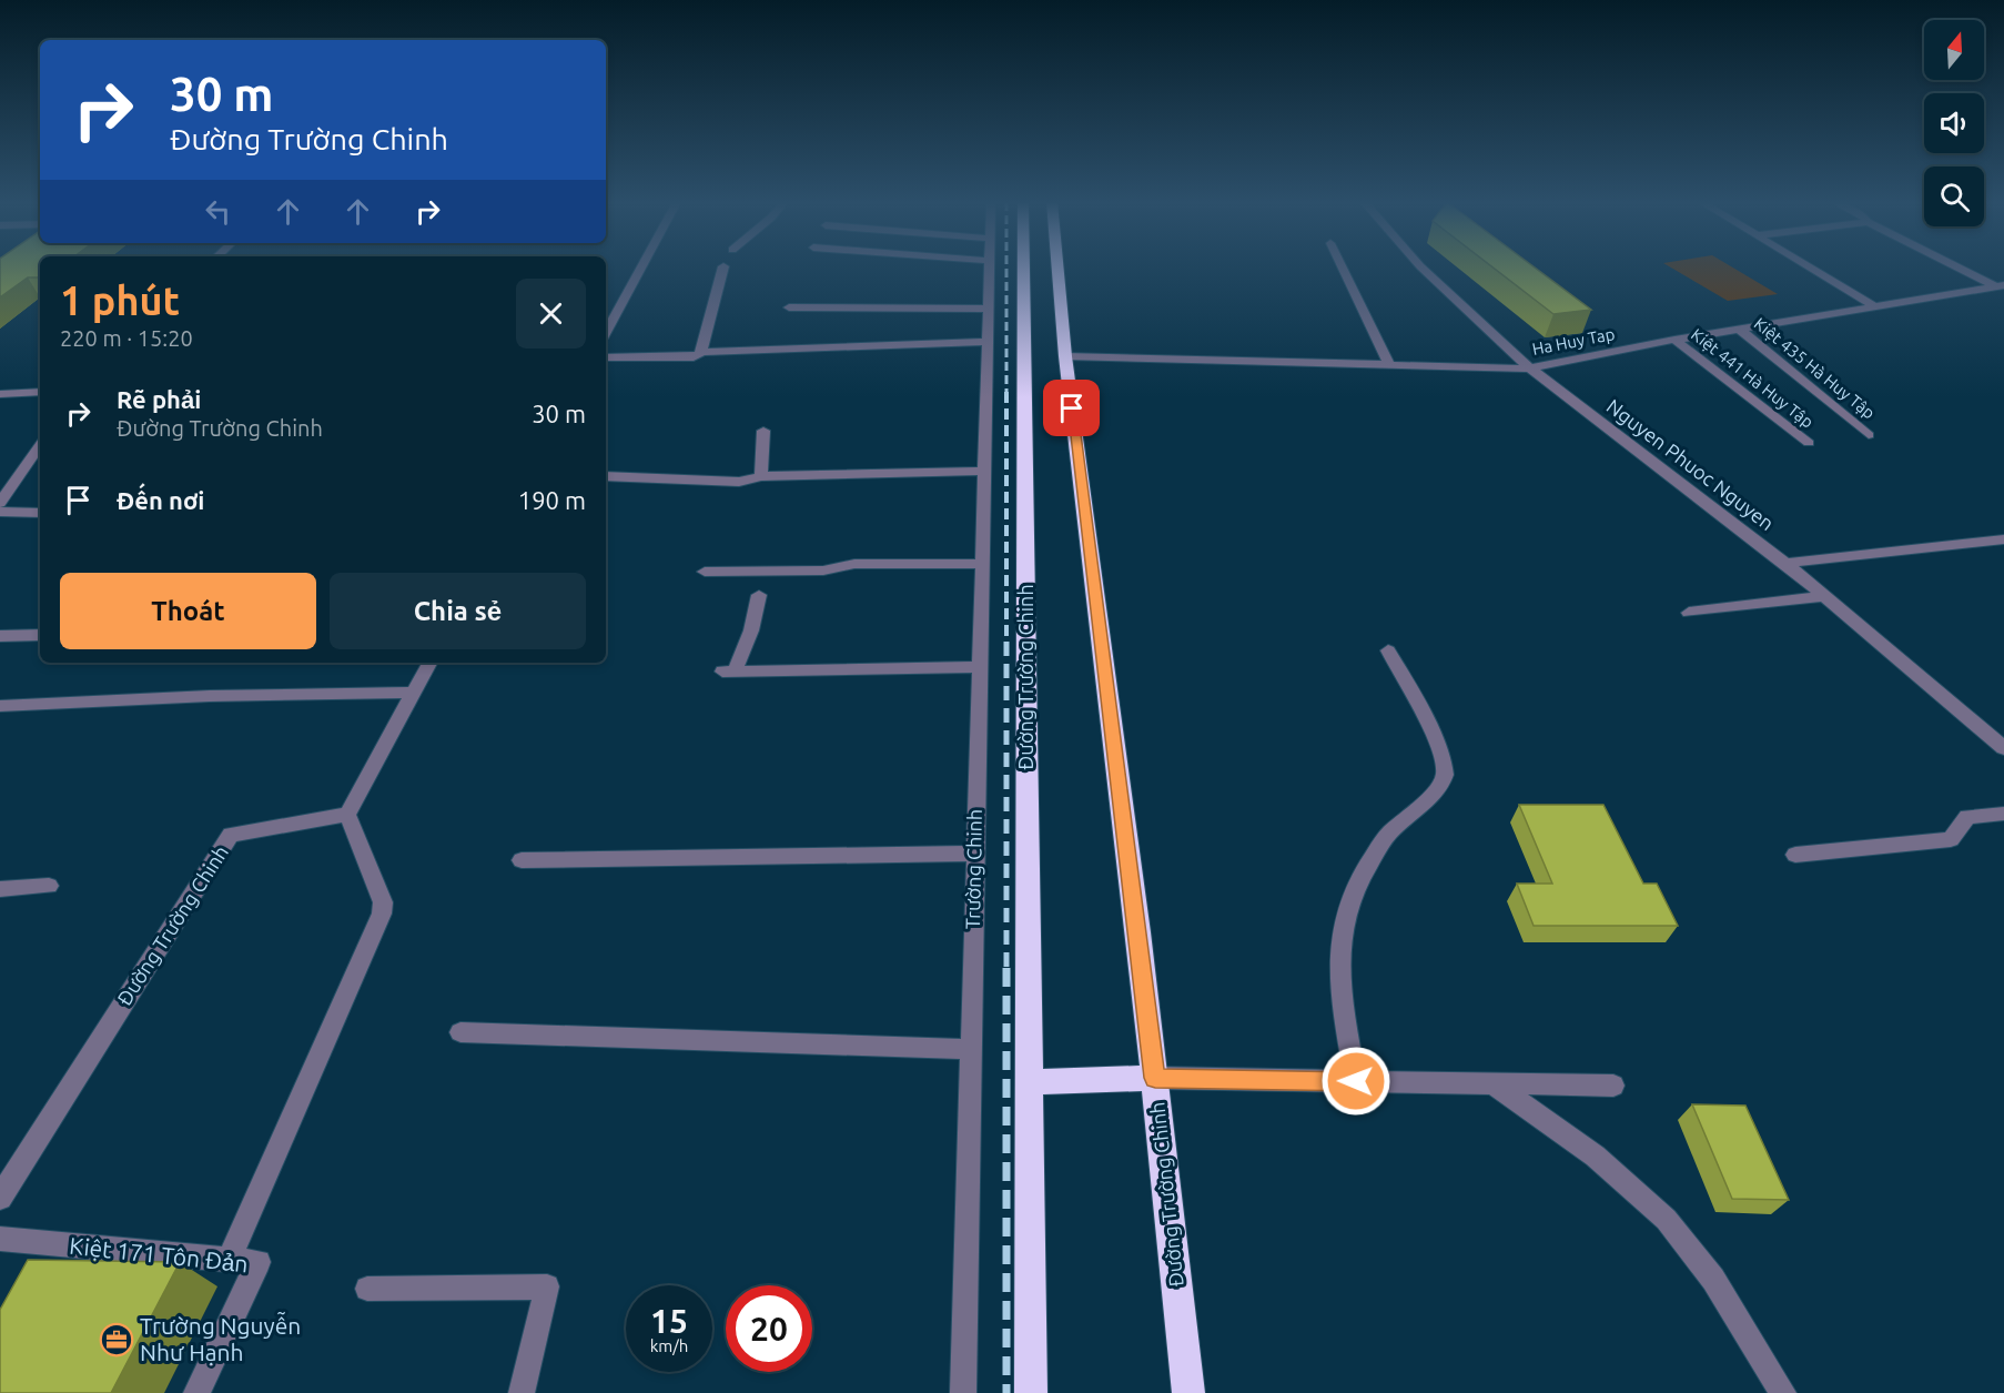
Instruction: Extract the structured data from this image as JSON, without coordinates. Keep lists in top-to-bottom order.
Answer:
{
  "streets": {
    "highway": ["Đường Trường Chinh"],
    "street": [
      "Ha Huy Tap",
      "Kiệt 435 Hà Huy Tập",
      "Kiệt 441 Hà Huy Tập",
      "Nguyen Phuoc Nguyen",
      "Trường Chinh",
      "Kiệt 171 Tôn Đản"
    ]
  },
  "crossings": [
    ["Ha Huy Tap", "Kiệt 435 Hà Huy Tập"],
    ["Ha Huy Tap", "Kiệt 441 Hà Huy Tập"],
    ["Ha Huy Tap", "Nguyen Phuoc Nguyen"],
    ["Ha Huy Tap", "Đường Trường Chinh"]
  ],
  "places": {
    "office": ["Trường Nguyễn Như Hạnh"]
  },
  "north": "top",
  "page": {
    "turn": ["30 m", "Đường Trường Chinh"],
    "heading": ["1 phút", "220 m · 15:20"],
    "list": [
      {
        "name": "Rẽ phải",
        "note": "Đường Trường Chinh",
        "value": "30 m"
      },
      {
        "name": "Đến nơi",
        "value": "190 m"
      }
    ],
    "buttons": ["Thoát", "Chia sẻ"],
    "speed": "15 km/h",
    "limit": "20"
  }
}
